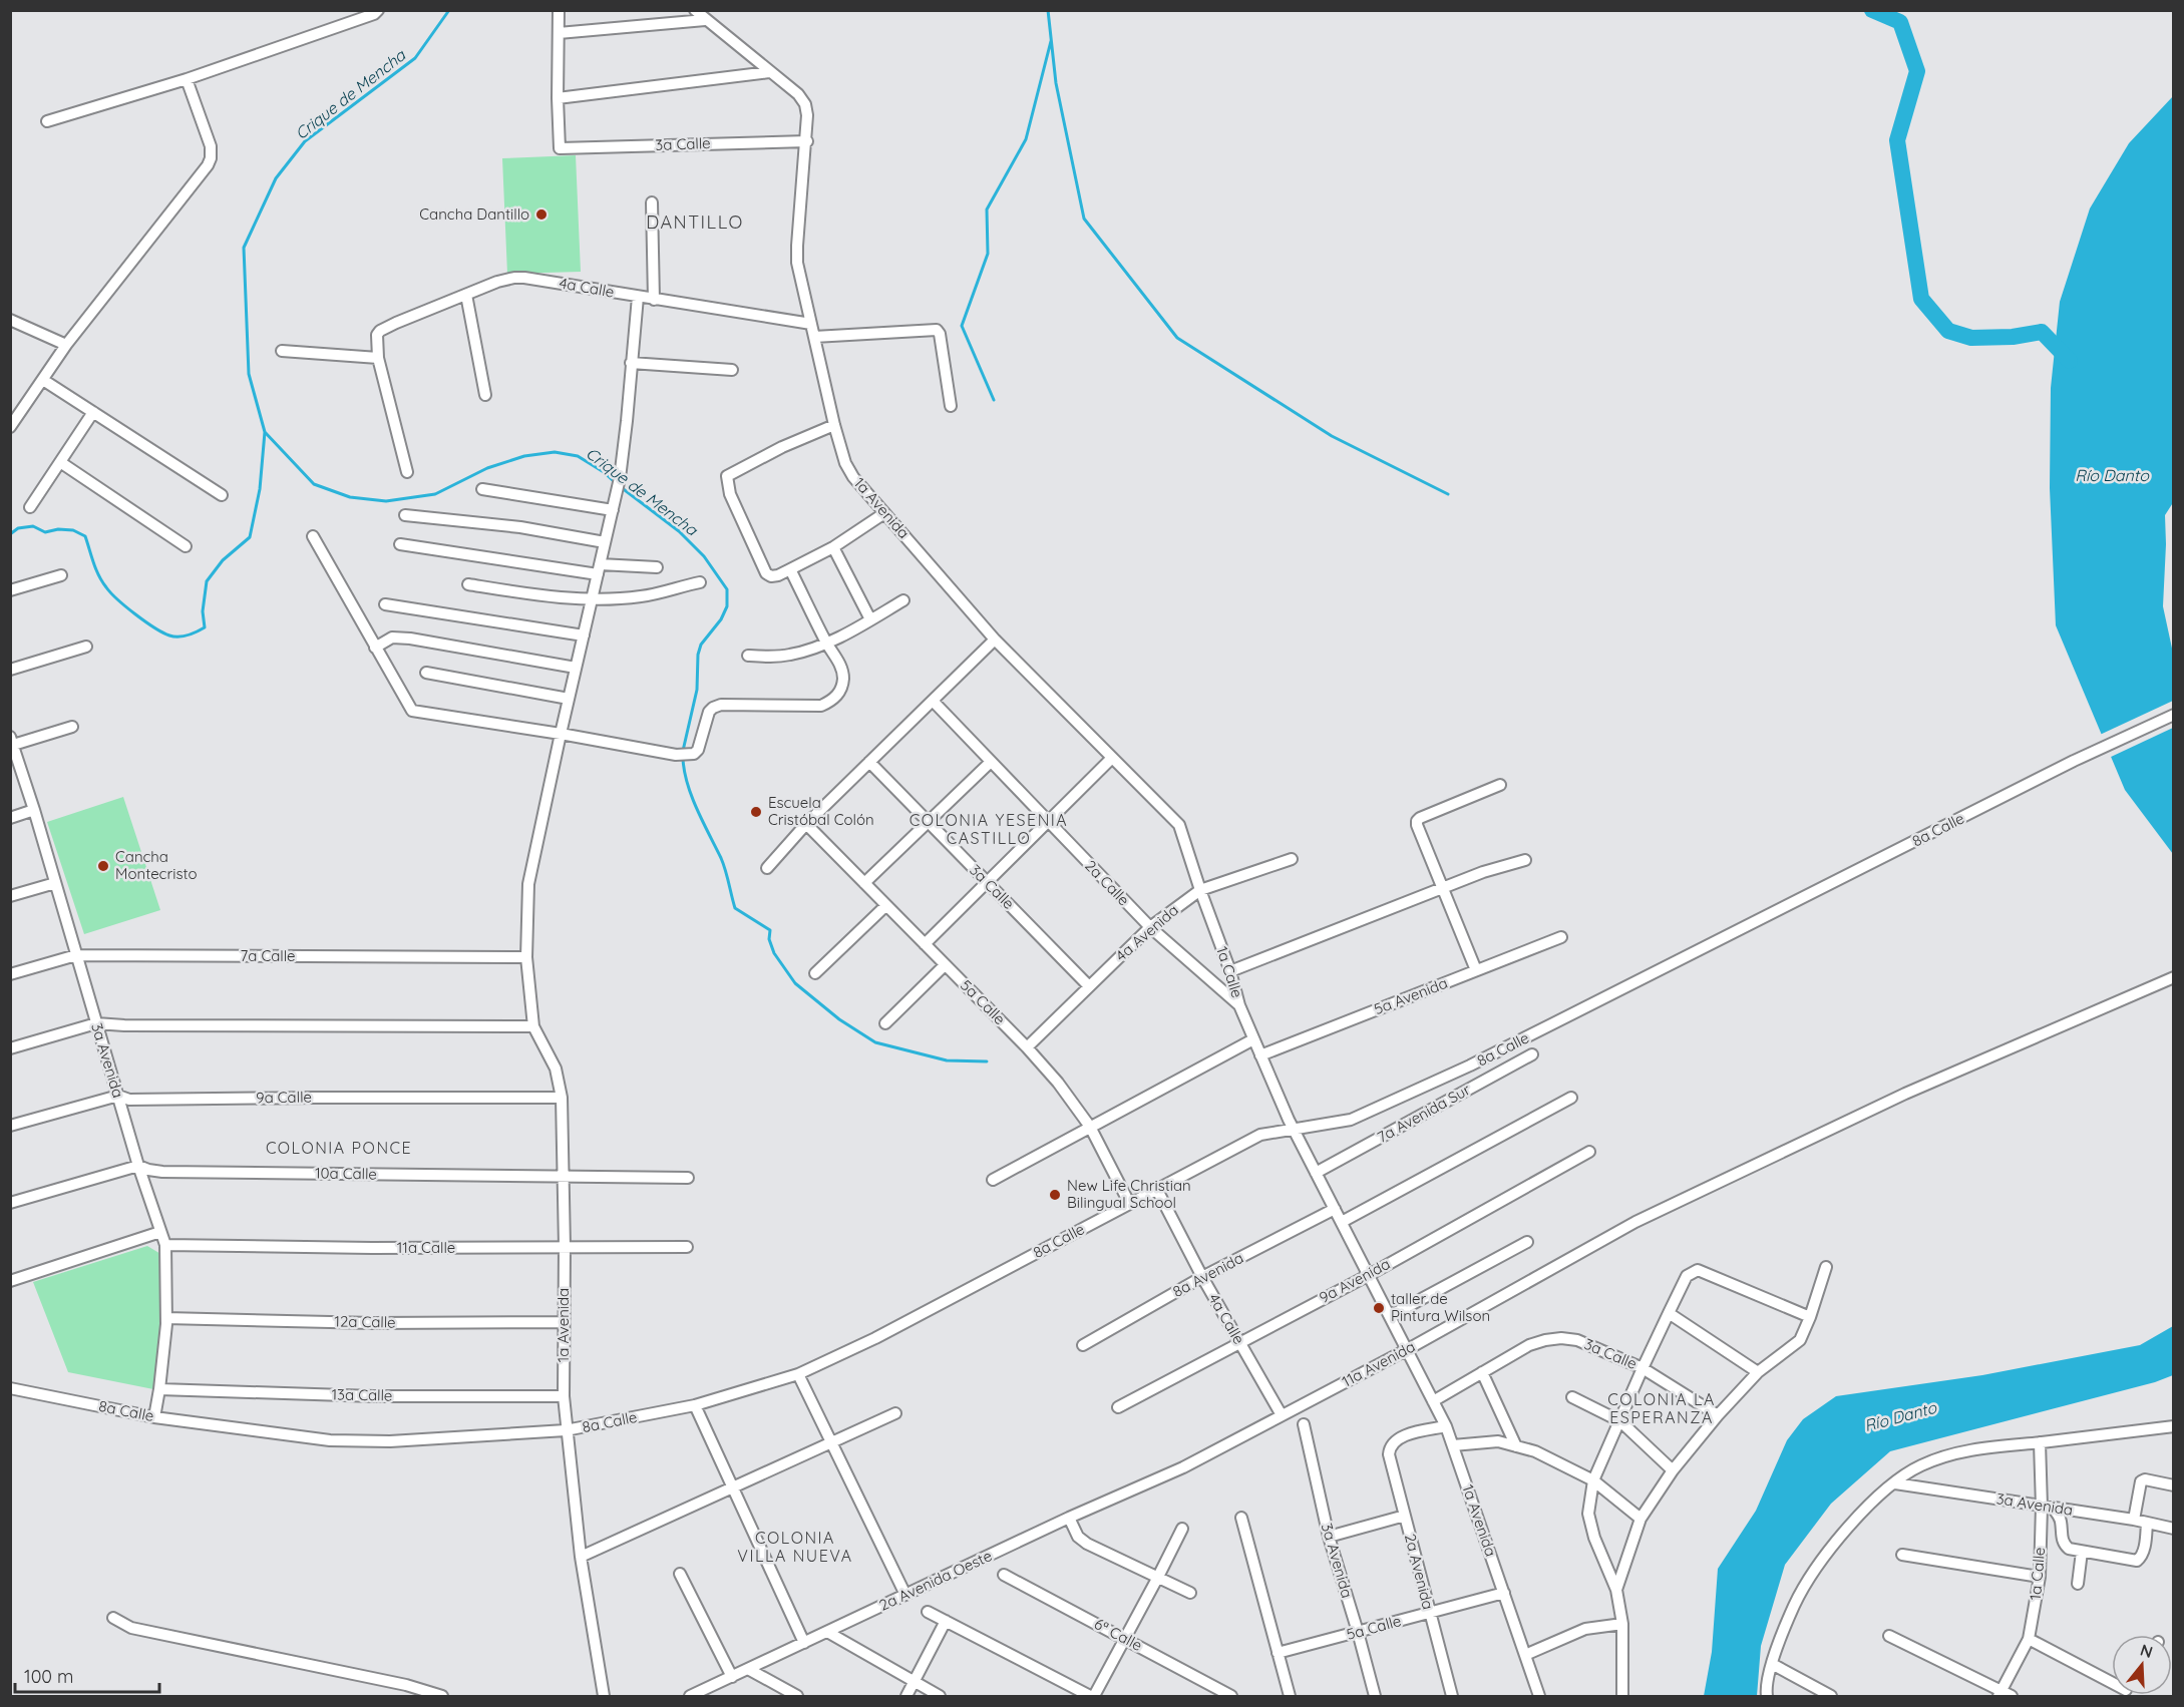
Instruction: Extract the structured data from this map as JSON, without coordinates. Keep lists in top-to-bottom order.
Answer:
{
  "streets": {
    "street": [
      "3a Calle",
      "4a Calle",
      "1a Avenida",
      "8a Calle",
      "2a Calle",
      "4a Avenida",
      "7a Calle",
      "1a Calle",
      "5a Avenida",
      "5a Calle",
      "3a Avenida",
      "9a Calle",
      "7a Avenida Sur",
      "10a Calle",
      "11a Calle",
      "8a Avenida",
      "9a Avenida",
      "12a Calle",
      "11a Avenida",
      "13a Calle",
      "2a Avenida",
      "2a Avenida Oeste",
      "6ª Calle"
    ]
  },
  "crossings": [
    ["3a Calle", "1a Avenida"],
    ["3a Calle", "4a Avenida"],
    ["4a Calle", "1a Avenida"],
    ["4a Calle", "8a Calle"],
    ["4a Calle", "8a Avenida"],
    ["4a Calle", "9a Avenida"],
    ["4a Calle", "11a Avenida"],
    ["1a Avenida", "8a Calle"],
    ["1a Avenida", "7a Calle"],
    ["1a Avenida", "1a Calle"],
    ["1a Avenida", "5a Calle"],
    ["1a Avenida", "9a Calle"],
    ["1a Avenida", "10a Calle"],
    ["1a Avenida", "11a Calle"],
    ["1a Avenida", "12a Calle"],
    ["1a Avenida", "11a Avenida"],
    ["1a Avenida", "13a Calle"],
    ["1a Avenida", "2a Avenida"],
    ["8a Calle", "1a Calle"],
    ["8a Calle", "5a Calle"],
    ["8a Calle", "3a Avenida"],
    ["2a Calle", "4a Avenida"],
    ["2a Calle", "1a Calle"],
    ["4a Avenida", "1a Calle"],
    ["4a Avenida", "5a Calle"],
    ["7a Calle", "3a Avenida"],
    ["1a Calle", "5a Avenida"],
    ["1a Calle", "3a Avenida"],
    ["1a Calle", "7a Avenida Sur"],
    ["1a Calle", "8a Avenida"],
    ["1a Calle", "9a Avenida"],
    ["1a Calle", "11a Avenida"],
    ["5a Calle", "3a Avenida"],
    ["5a Calle", "2a Avenida"],
    ["3a Avenida", "9a Calle"],
    ["3a Avenida", "10a Calle"],
    ["3a Avenida", "11a Calle"],
    ["3a Avenida", "12a Calle"],
    ["3a Avenida", "13a Calle"],
    ["11a Avenida", "2a Avenida Oeste"]
  ],
  "districts": [
    "DANTILLO",
    "COLONIA YESENIA CASTILLO",
    "COLONIA PONCE",
    "COLONIA LA ESPERANZA",
    "COLONIA VILLA NUEVA"
  ],
  "water": ["Crique de Mencha", "Río Danto"],
  "places": [
    "Cancha Dantillo",
    "Escuela Cristóbal Colón",
    "Cancha Montecristo",
    "New Life Christian Bilingual School",
    "taller de Pintura Wilson"
  ],
  "scale_bar": "100 m",
  "north": "top"
}
